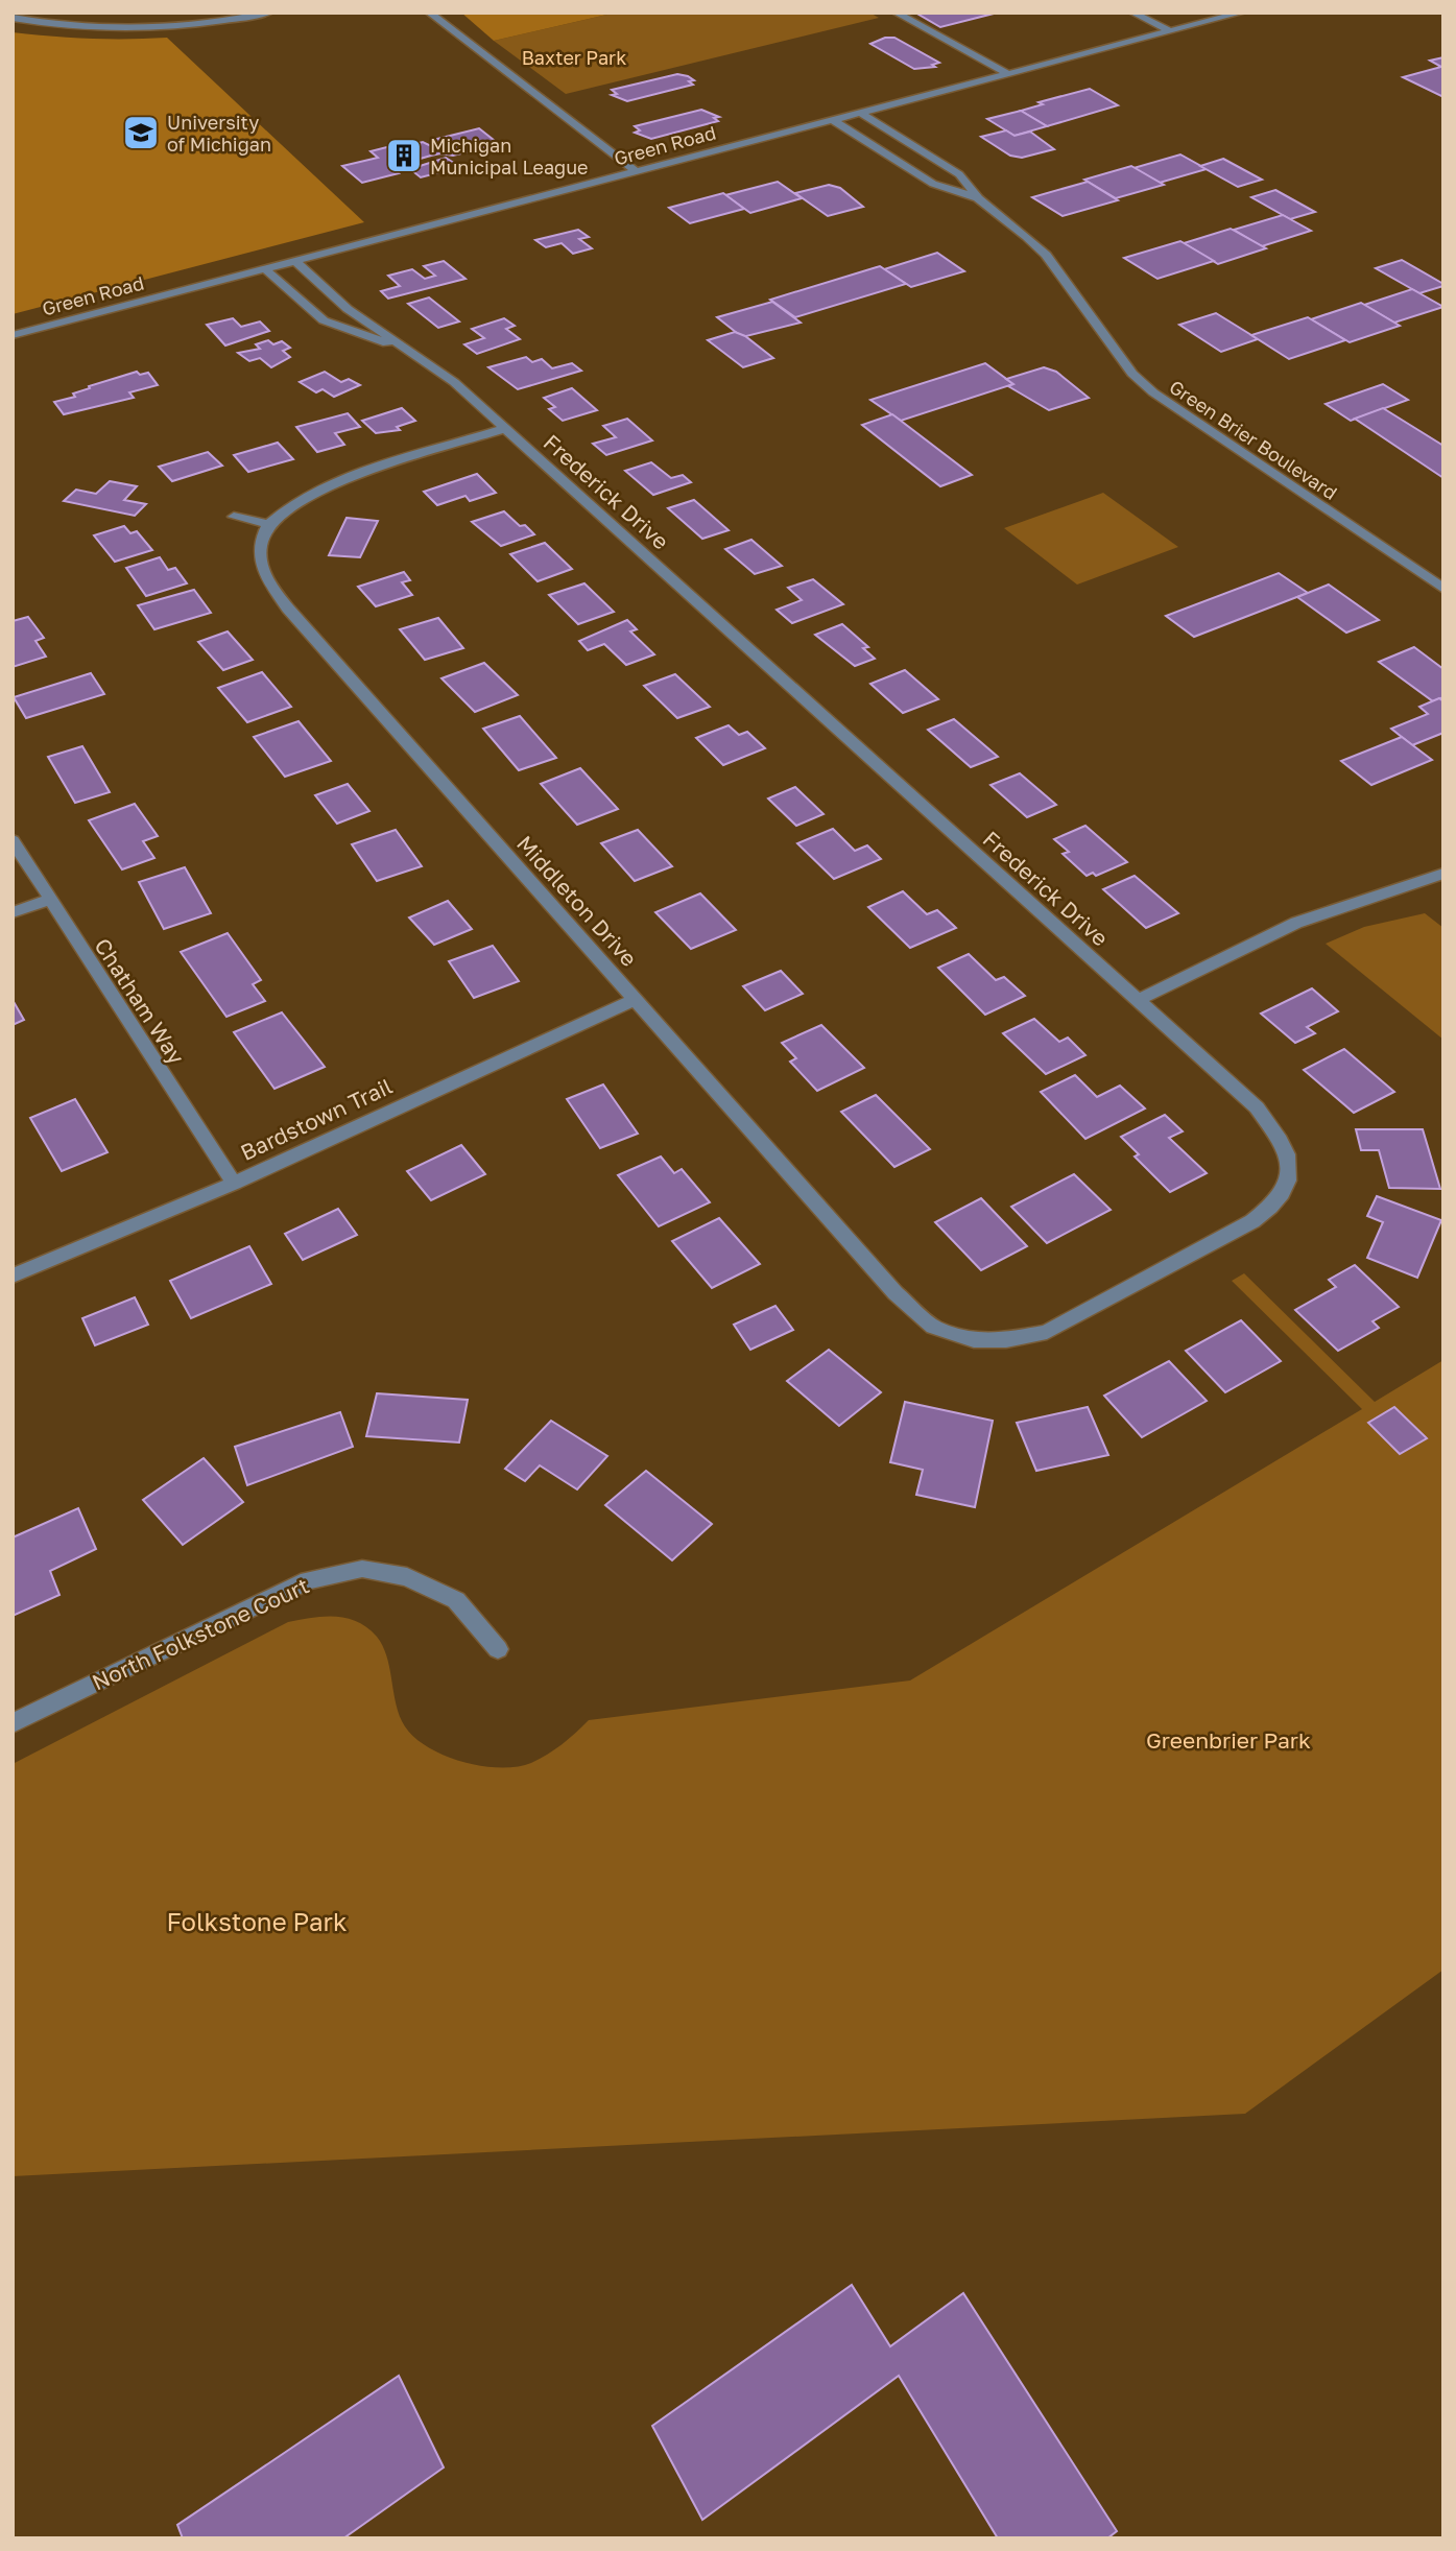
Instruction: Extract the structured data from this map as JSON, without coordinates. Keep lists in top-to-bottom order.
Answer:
{
  "streets": {
    "street": [
      "Green Road",
      "Green Brier Boulevard",
      "Frederick Drive",
      "Middleton Drive",
      "Chatham Way",
      "Bardstown Trail",
      "North Folkstone Court"
    ]
  },
  "crossings": [
    ["Green Road", "Green Brier Boulevard"],
    ["Green Road", "Frederick Drive"],
    ["Frederick Drive", "Middleton Drive"],
    ["Middleton Drive", "Bardstown Trail"],
    ["Chatham Way", "Bardstown Trail"]
  ],
  "parks": ["Baxter Park", "Greenbrier Park", "Folkstone Park"],
  "places": {
    "school or university": ["University of Michigan"],
    "building": ["Michigan Municipal League"]
  }
}
